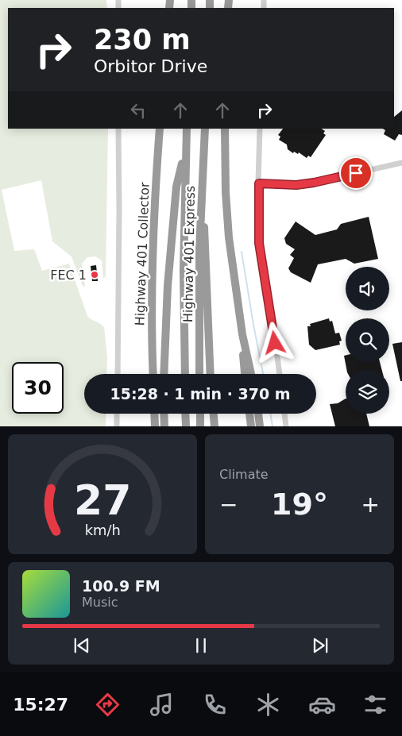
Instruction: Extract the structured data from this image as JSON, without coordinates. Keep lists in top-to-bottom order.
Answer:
{
  "streets": {
    "highway": ["Highway 401 Collector", "Highway 401 Express"]
  },
  "places": ["FEC 1"],
  "page": {
    "turn": ["230 m", "Orbitor Drive"],
    "limit": "30",
    "trip": "15:28 · 1 min · 370 m",
    "tile": "Climate",
    "heat": ["−", "19°", "+"],
    "song": ["100.9 FM", "Music"],
    "tabs": "15:27",
    "gauge": ["27", "km/h"]
  }
}
